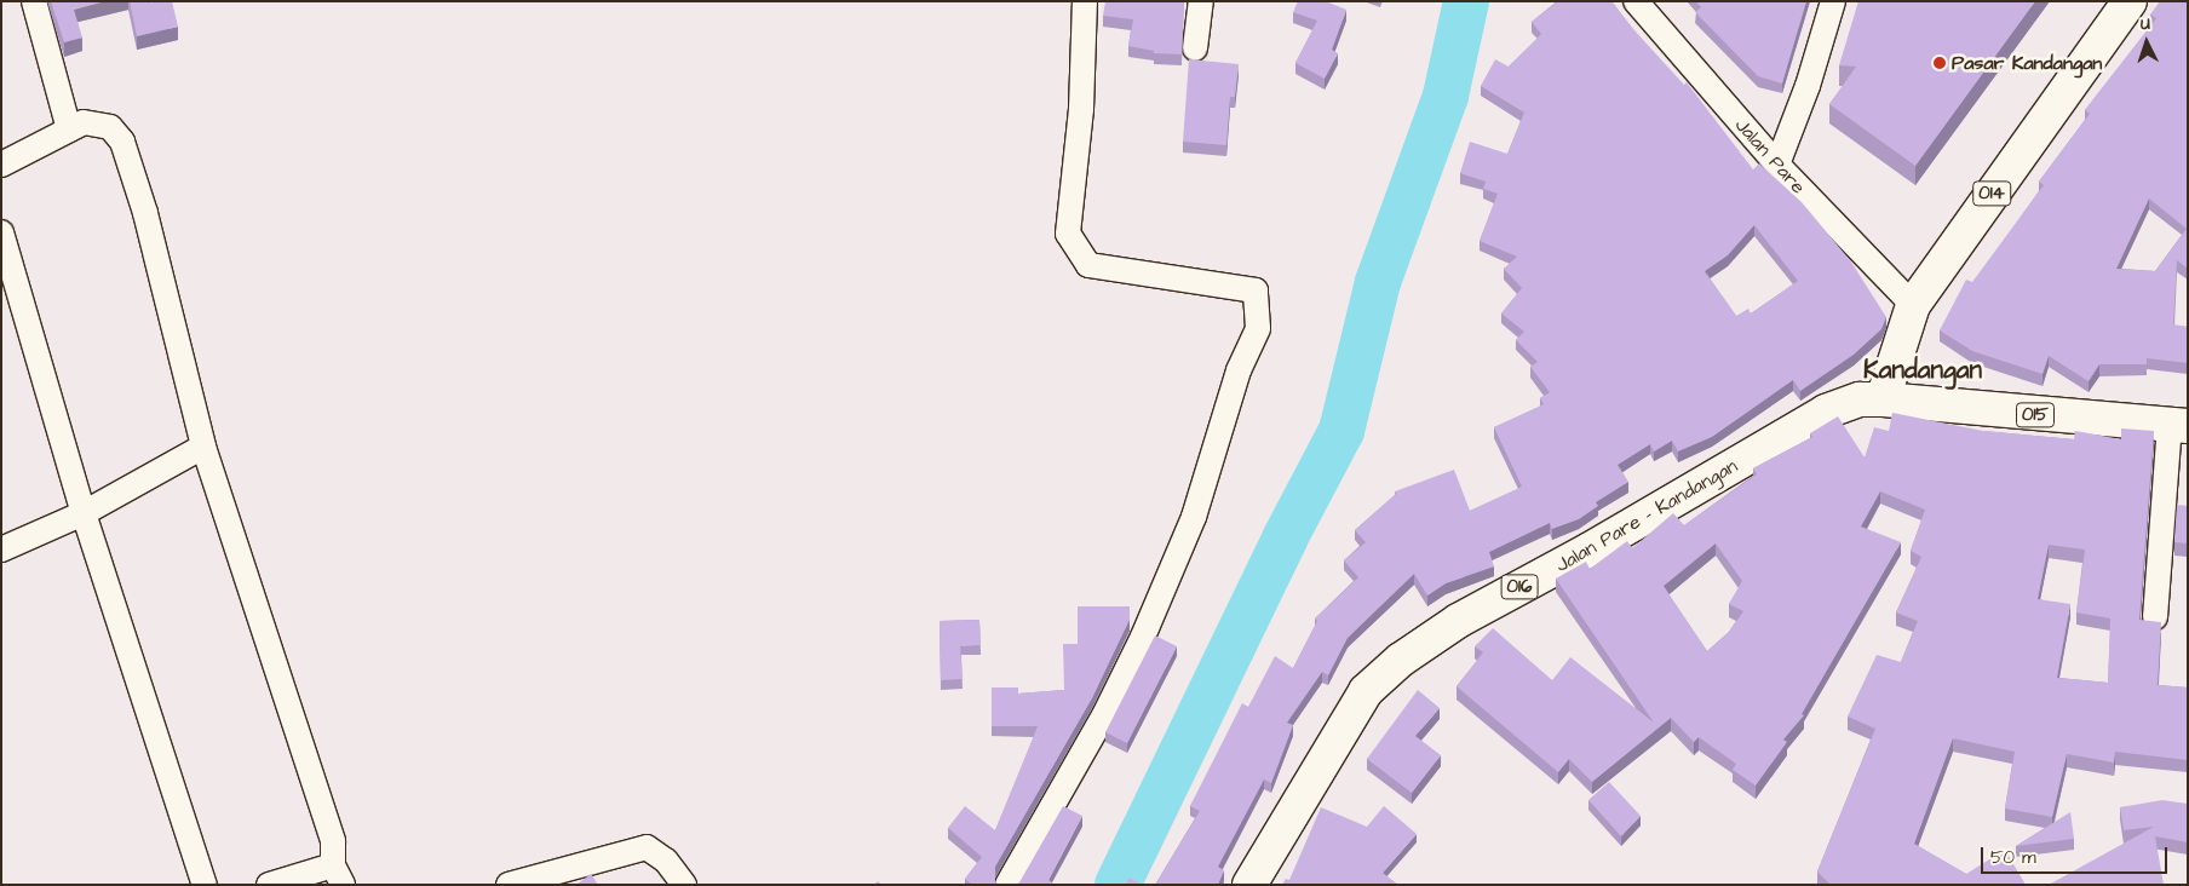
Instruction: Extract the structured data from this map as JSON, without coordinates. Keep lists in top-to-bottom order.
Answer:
{
  "streets": {
    "main road": [
      "014",
      "015",
      "Jalan Pare - Kandangan",
      "016"
    ],
    "street": ["Jalan Pare"]
  },
  "crossings": [
    ["Jalan Pare", "014"],
    ["014", "015"],
    ["014", "Jalan Pare - Kandangan"],
    ["015", "Jalan Pare - Kandangan"]
  ],
  "districts": ["Kandangan"],
  "places": ["Pasar Kandangan"],
  "scale_bar": "50 m",
  "north": "top"
}
